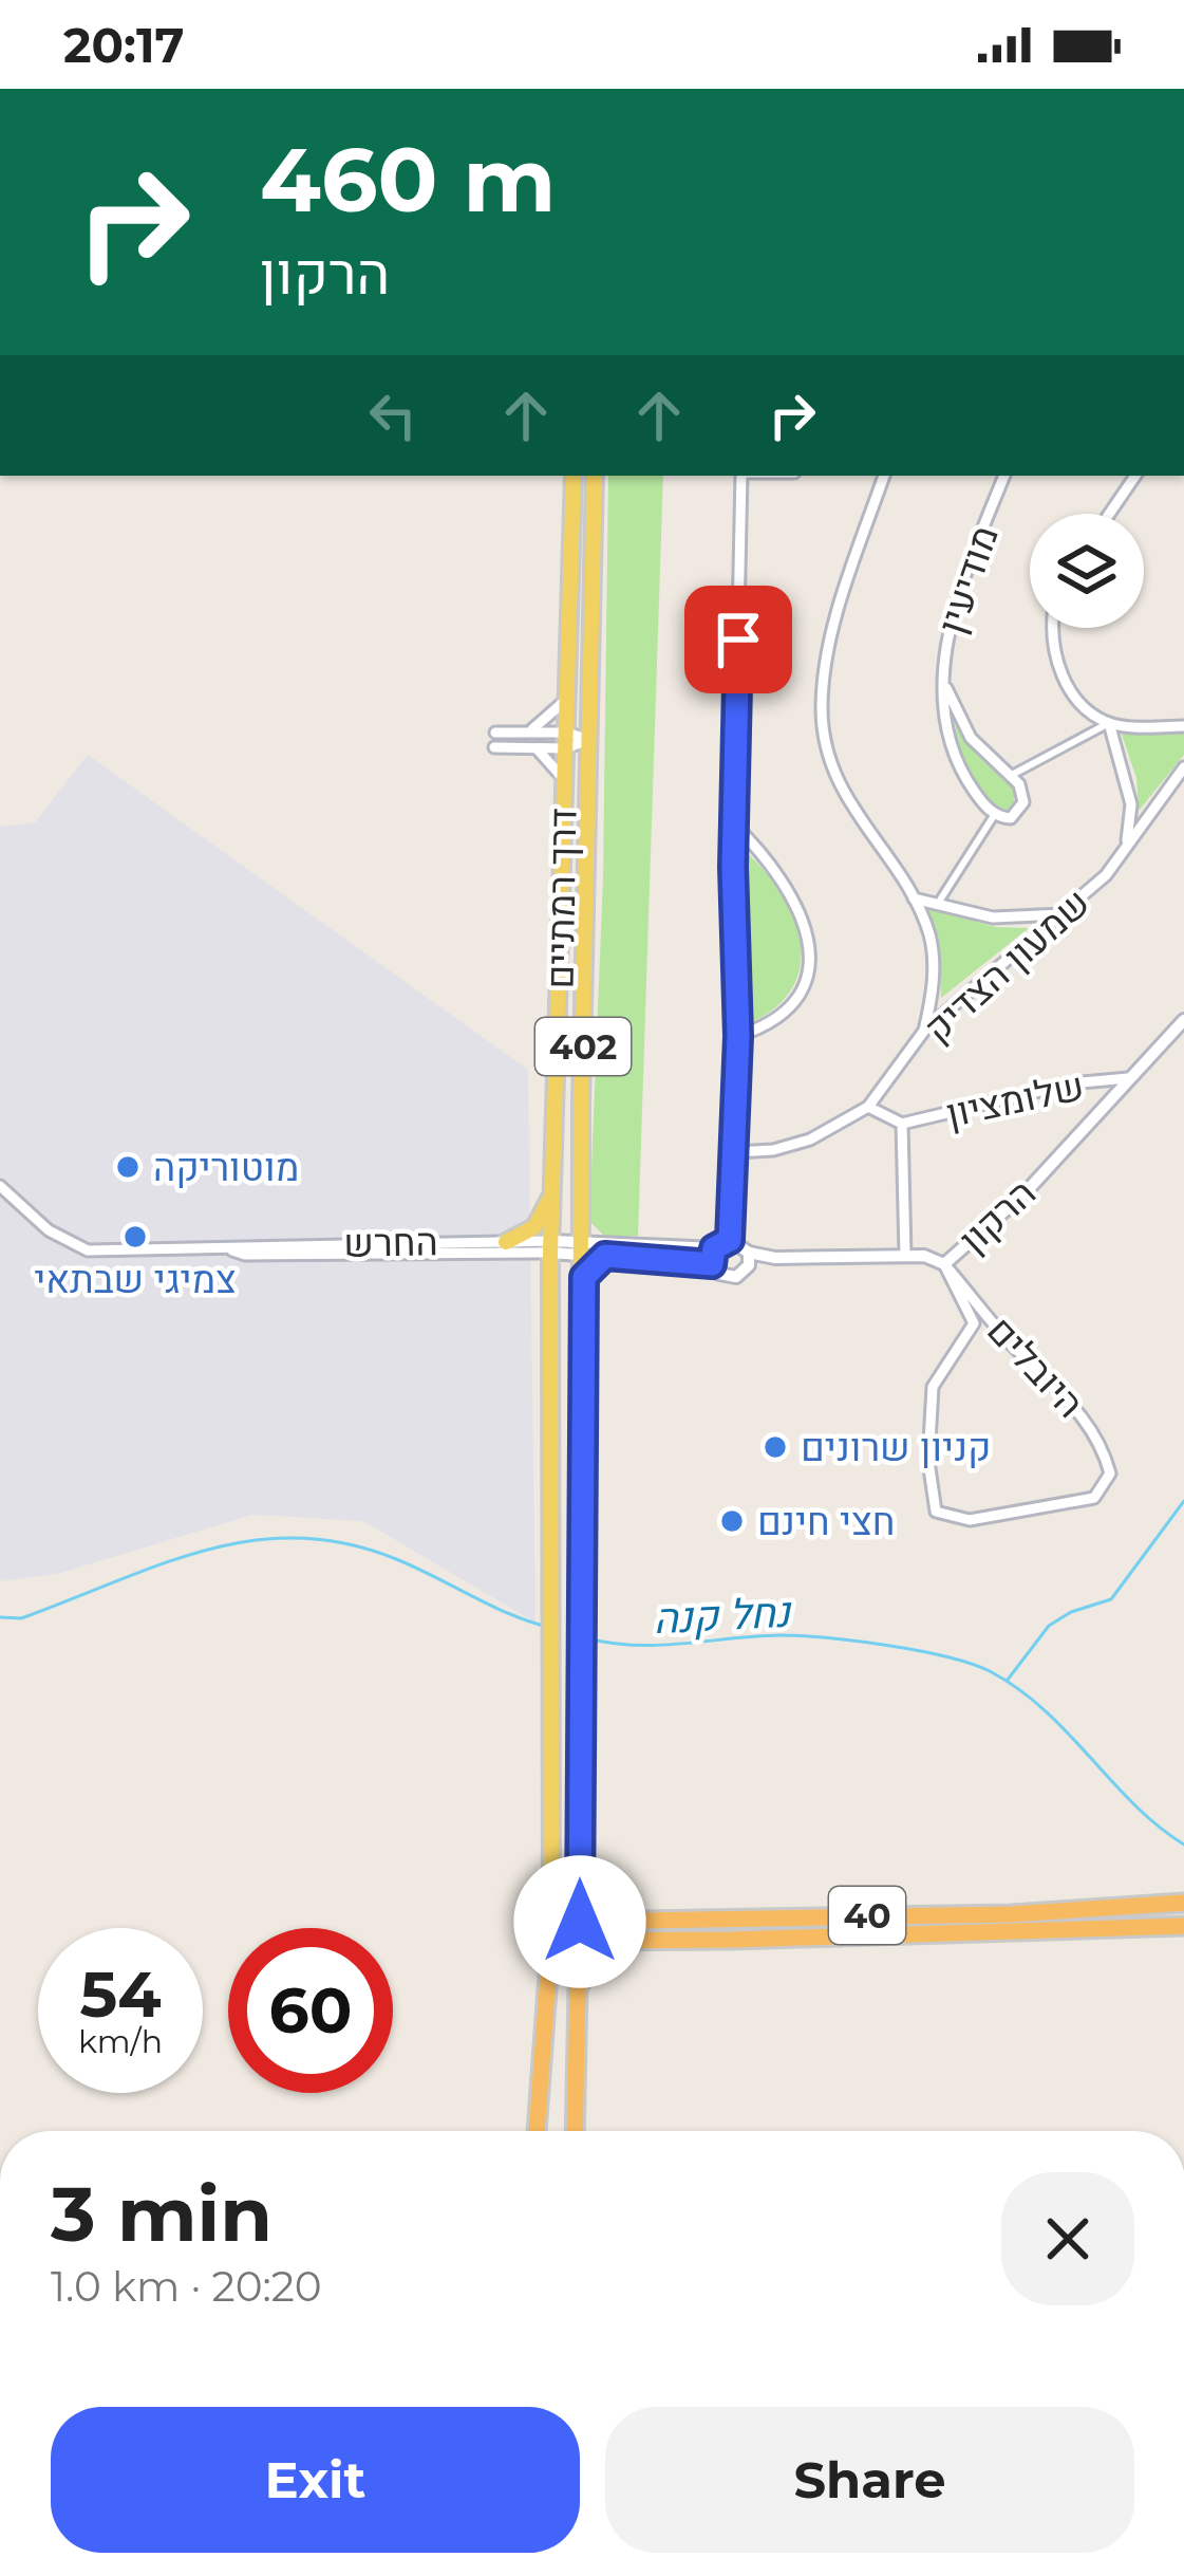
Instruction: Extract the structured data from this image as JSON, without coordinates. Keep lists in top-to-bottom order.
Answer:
{
  "streets": {
    "highway": ["40"],
    "main road": ["דרך רמתיים", "402"],
    "street": [
      "מודיעין",
      "שמעון הצדיק",
      "שלומציון",
      "הרקון",
      "החרש",
      "היובלים"
    ]
  },
  "crossings": [
    ["דרך רמתיים", "החרש"],
    ["דרך רמתיים", "40"],
    ["שלומציון", "הרקון"],
    ["הרקון", "היובלים"]
  ],
  "water": ["נחל קנה"],
  "places": [
    "מוטוריקה",
    "צמיגי שבתאי",
    "קניון שרונים",
    "חצי חינם"
  ],
  "page": {
    "status": "20:17",
    "turn": ["460 m", "הרקון"],
    "speed": "54 km/h",
    "limit": "60",
    "heading": ["3 min", "1.0 km · 20:20"],
    "buttons": ["Exit", "Share"]
  }
}
